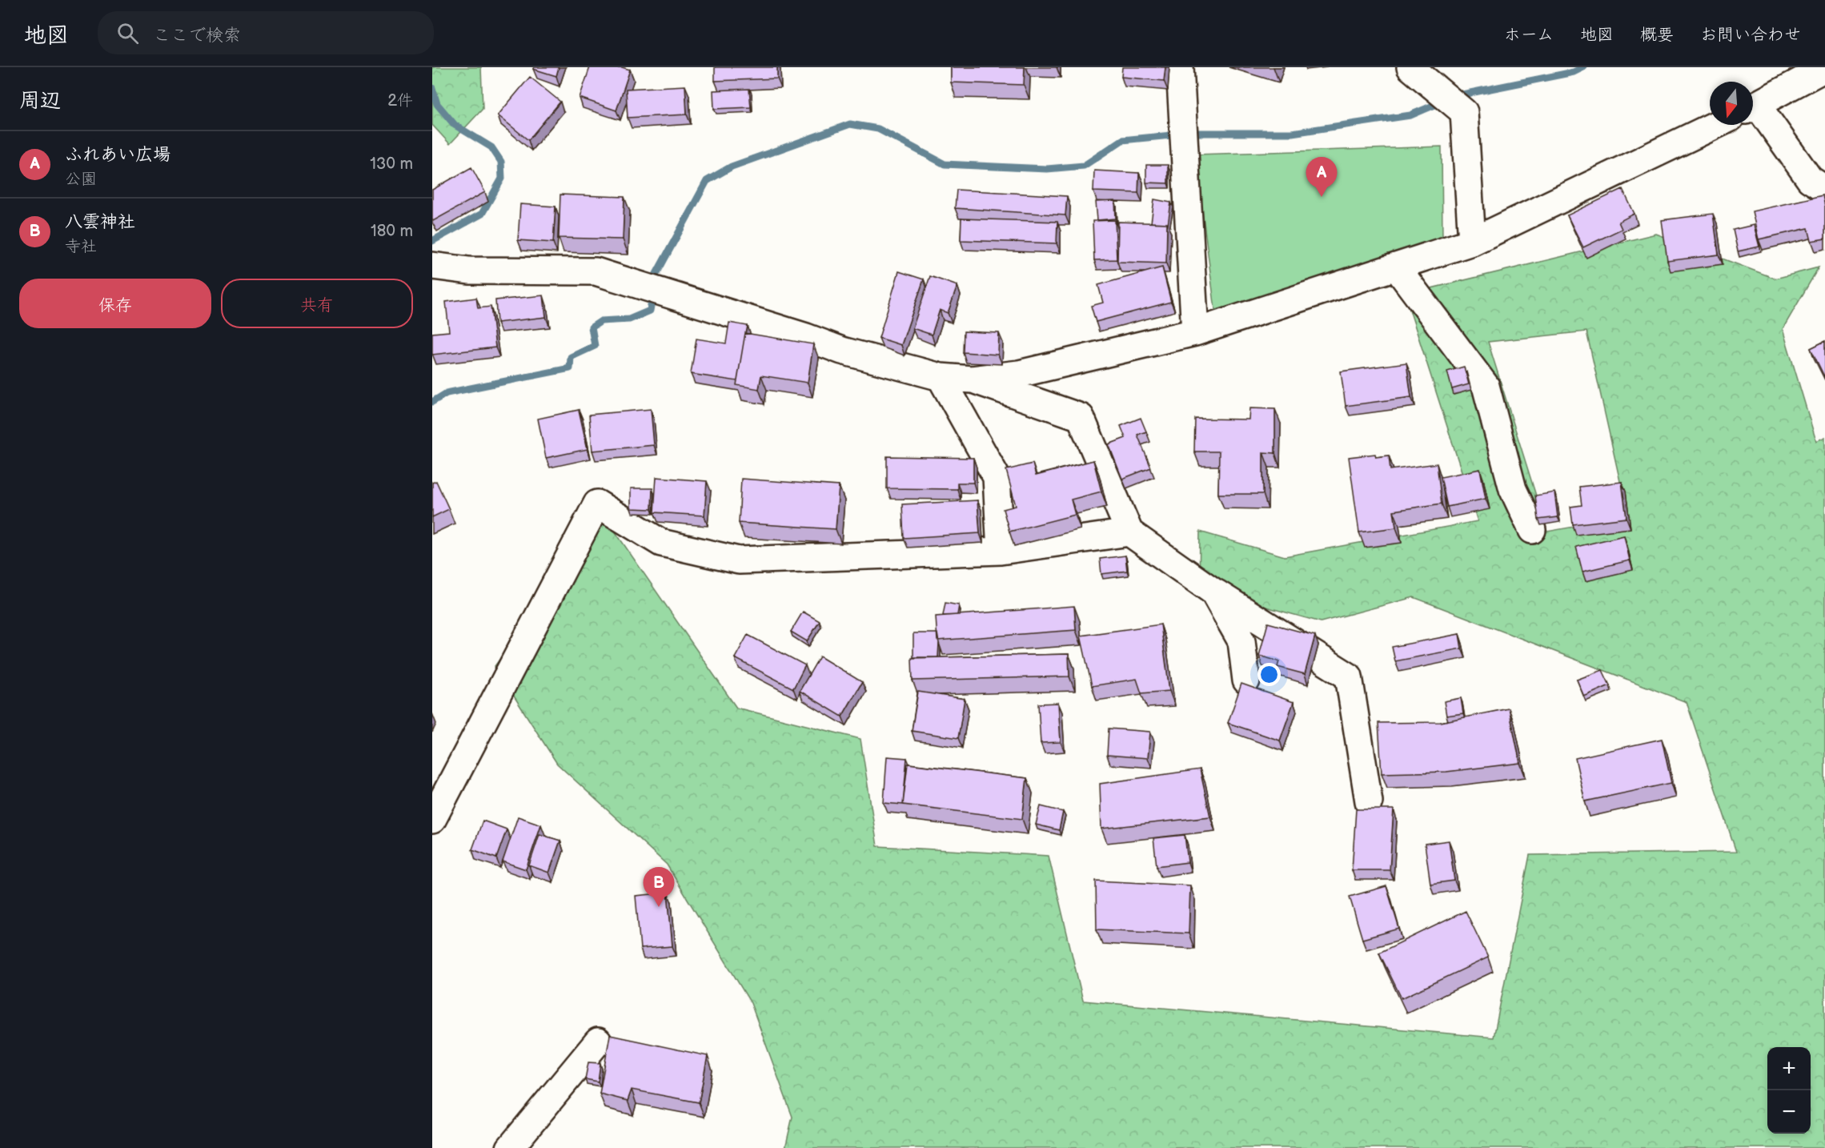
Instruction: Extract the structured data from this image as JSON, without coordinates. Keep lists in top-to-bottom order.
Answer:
{
  "north": "bottom",
  "page": {
    "header": "地図",
    "search": "ここで検索",
    "nav": [
      "ホーム",
      "地図",
      "概要",
      "お問い合わせ"
    ],
    "heading": ["周辺", "2件"],
    "list": [
      {
        "mark": "A",
        "name": "ふれあい広場",
        "note": "公園",
        "value": "130 m"
      },
      {
        "mark": "B",
        "name": "八雲神社",
        "note": "寺社",
        "value": "180 m"
      }
    ],
    "pins": ["A", "B"],
    "buttons": ["保存", "共有"],
    "map_buttons": ["+", "−"]
  }
}
